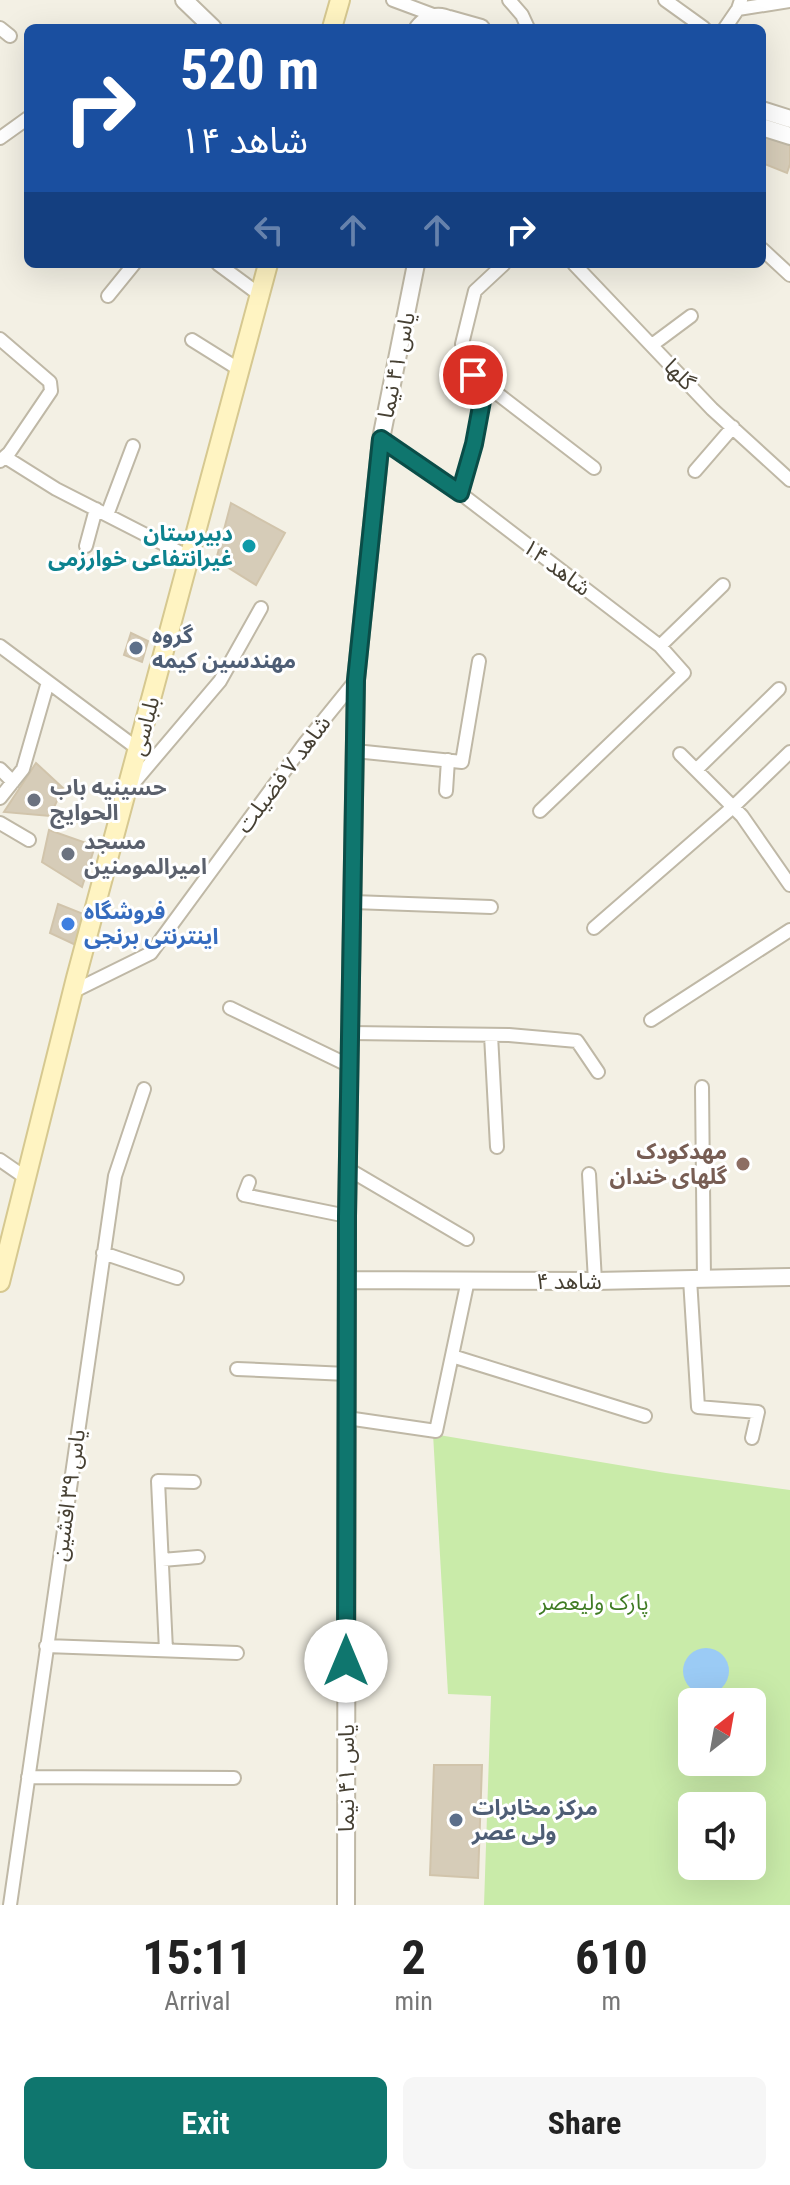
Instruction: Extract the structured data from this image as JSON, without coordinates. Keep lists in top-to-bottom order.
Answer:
{
  "streets": {
    "main road": ["بلباسی"],
    "street": [
      "یاس ۴۱ نیما",
      "گلها",
      "شاهد ۱۴",
      "شاهد ۷ فضیلت",
      "شاهد ۴",
      "یاس ۳۹ افشین"
    ]
  },
  "crossings": [
    ["یاس ۴۱ نیما", "شاهد ۱۴"],
    ["یاس ۴۱ نیما", "شاهد ۷ فضیلت"],
    ["یاس ۴۱ نیما", "شاهد ۴"],
    ["بلباسی", "شاهد ۷ فضیلت"]
  ],
  "parks": ["پارک ولیعصر"],
  "places": [
    "دبیرستان غیرانتفاعی خوارزمی",
    "گروه مهندسین کیمه",
    "حسینیه باب الحوایج",
    "مسجد امیرالمومنین",
    "فروشگاه اینترنتی برنجی",
    "مهدکودک گلهای خندان",
    "مرکز مخابرات ولی عصر"
  ],
  "north": "top right",
  "page": {
    "turn": ["520 m", "شاهد ۱۴"],
    "eta": [
      "15:11",
      "Arrival",
      "2",
      "min",
      "610",
      "m"
    ],
    "buttons": ["Exit", "Share"]
  }
}
